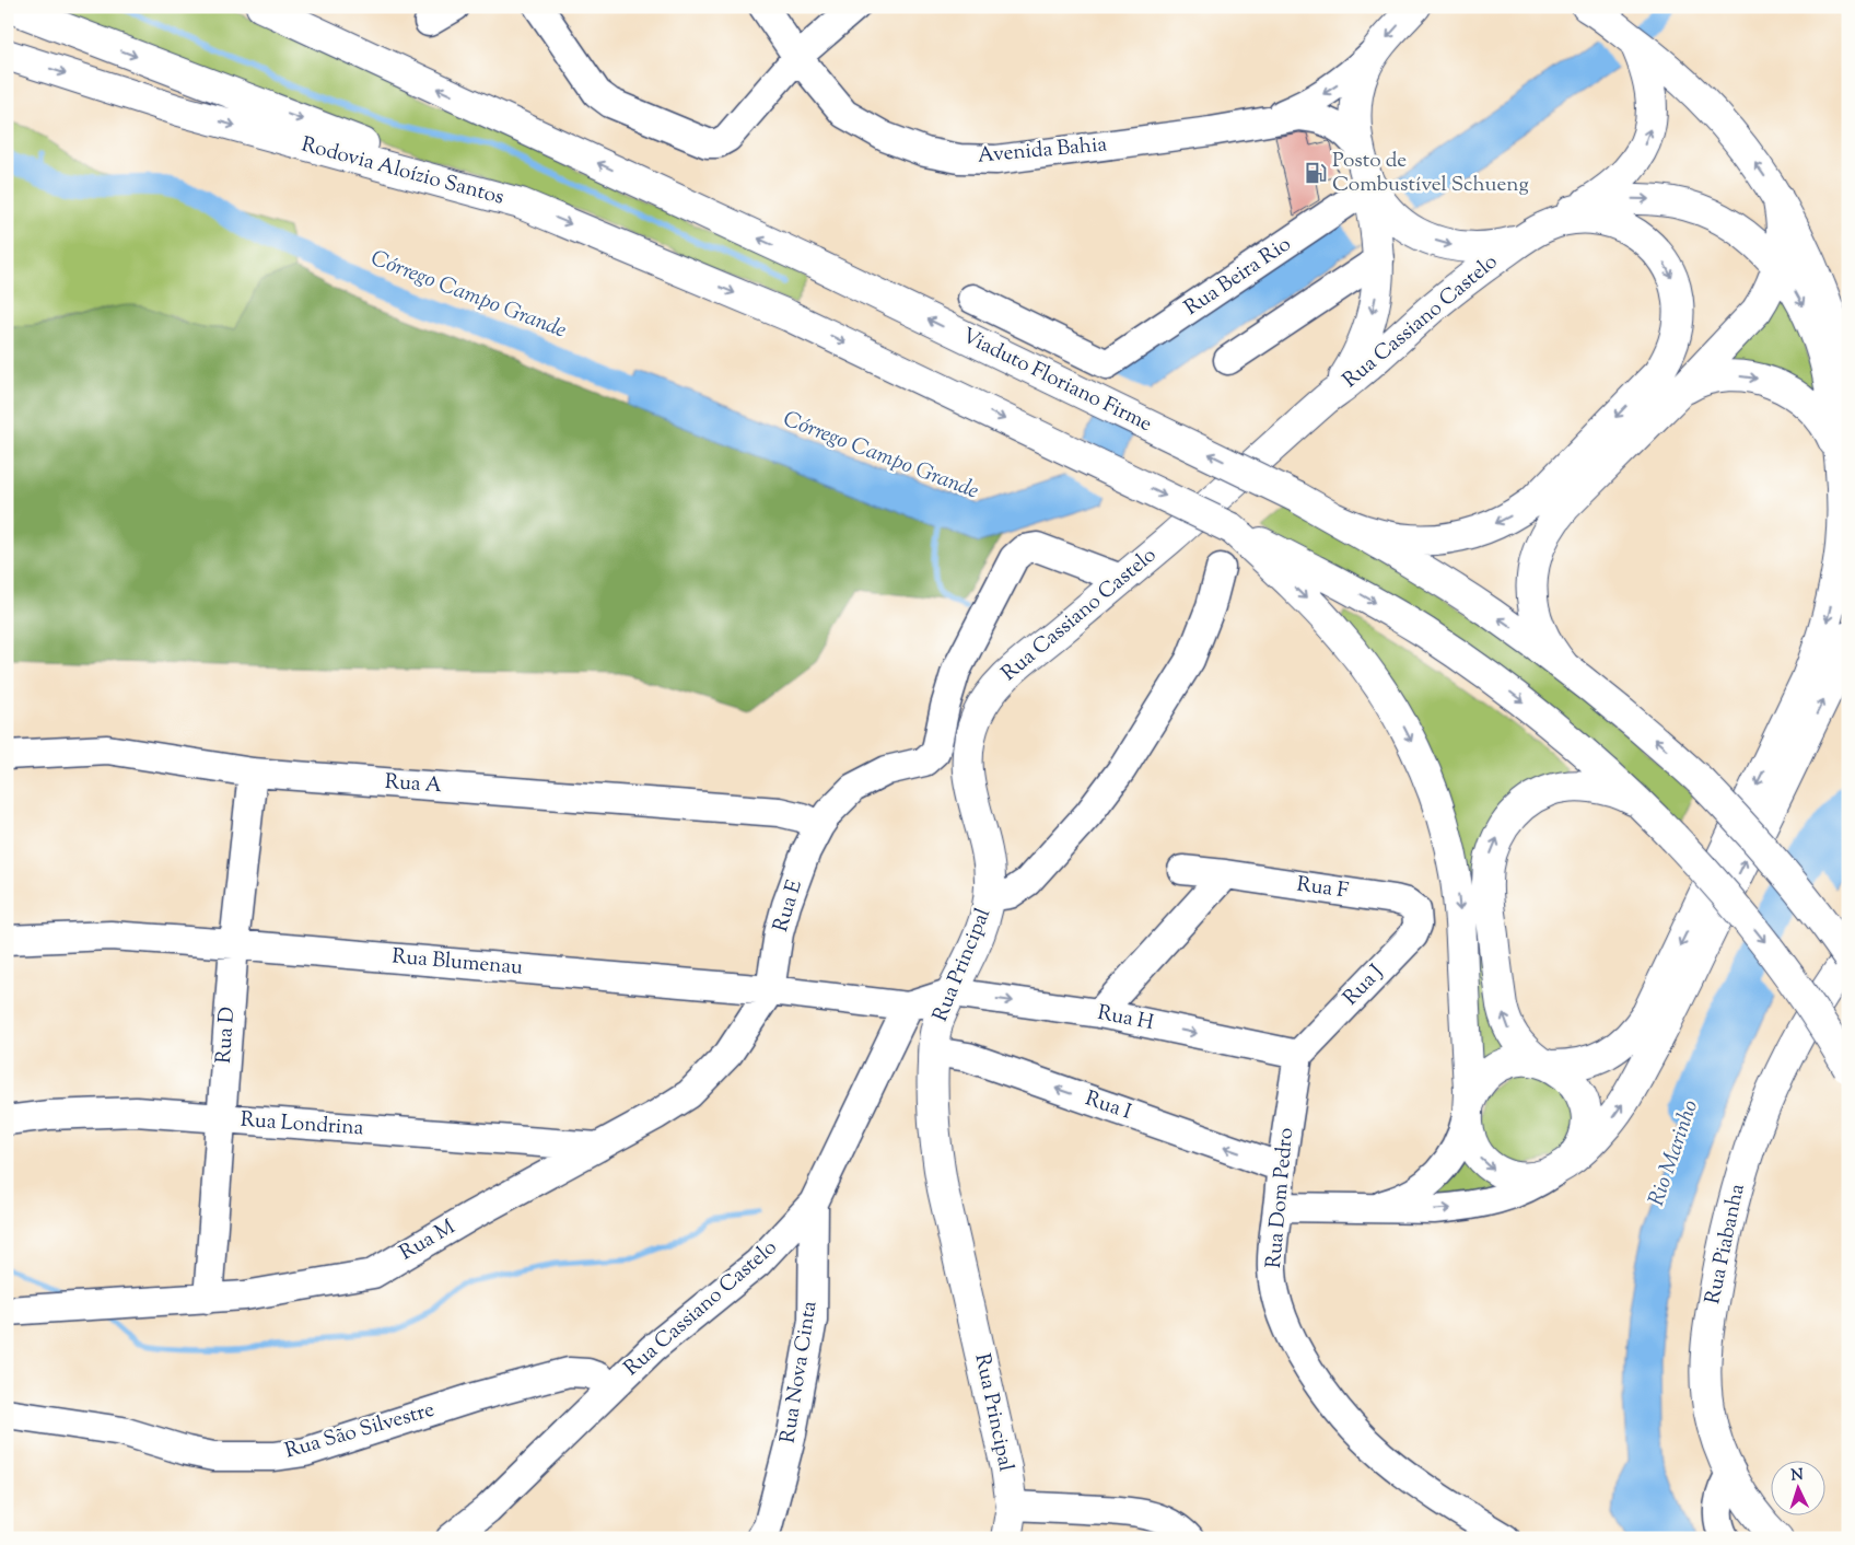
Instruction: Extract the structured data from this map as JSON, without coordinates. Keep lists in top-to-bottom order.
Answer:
{
  "streets": {
    "main road": [
      "Rodovia Aloízio Santos",
      "Rua Cassiano Castelo",
      "Viaduto Floriano Firme",
      "Rua Principal",
      "Rua Piabanha"
    ],
    "street": [
      "Avenida Bahia",
      "Rua Beira Rio",
      "Rua A",
      "Rua F",
      "Rua E",
      "Rua Blumenau",
      "Rua J",
      "Rua H",
      "Rua D",
      "Rua I",
      "Rua Londrina",
      "Rua Dom Pedro",
      "Rua M",
      "Rua Nova Cinta",
      "Rua São Silvestre"
    ]
  },
  "crossings": [
    ["Avenida Bahia", "Rua Cassiano Castelo"],
    ["Rua Beira Rio", "Rua Cassiano Castelo"],
    ["Rua Cassiano Castelo", "Rua E"],
    ["Rua Cassiano Castelo", "Rua Blumenau"],
    ["Rua Cassiano Castelo", "Rua Principal"],
    ["Rua Cassiano Castelo", "Rua Nova Cinta"],
    ["Rua Cassiano Castelo", "Rua São Silvestre"],
    ["Rua A", "Rua E"],
    ["Rua A", "Rua D"],
    ["Rua F", "Rua J"],
    ["Rua E", "Rua Blumenau"],
    ["Rua E", "Rua M"],
    ["Rua Blumenau", "Rua D"],
    ["Rua Blumenau", "Rua M"],
    ["Rua Principal", "Rua H"],
    ["Rua Principal", "Rua I"],
    ["Rua J", "Rua H"],
    ["Rua J", "Rua Dom Pedro"],
    ["Rua H", "Rua Dom Pedro"],
    ["Rua D", "Rua Londrina"],
    ["Rua D", "Rua M"],
    ["Rua I", "Rua Dom Pedro"],
    ["Rua Londrina", "Rua M"]
  ],
  "one_way": ["Rua H", "Rua I"],
  "water": ["Córrego Campo Grande", "Rio Marinho"],
  "places": {
    "fuel station": ["Posto de Combustível Schueng"]
  },
  "north": "top"
}
